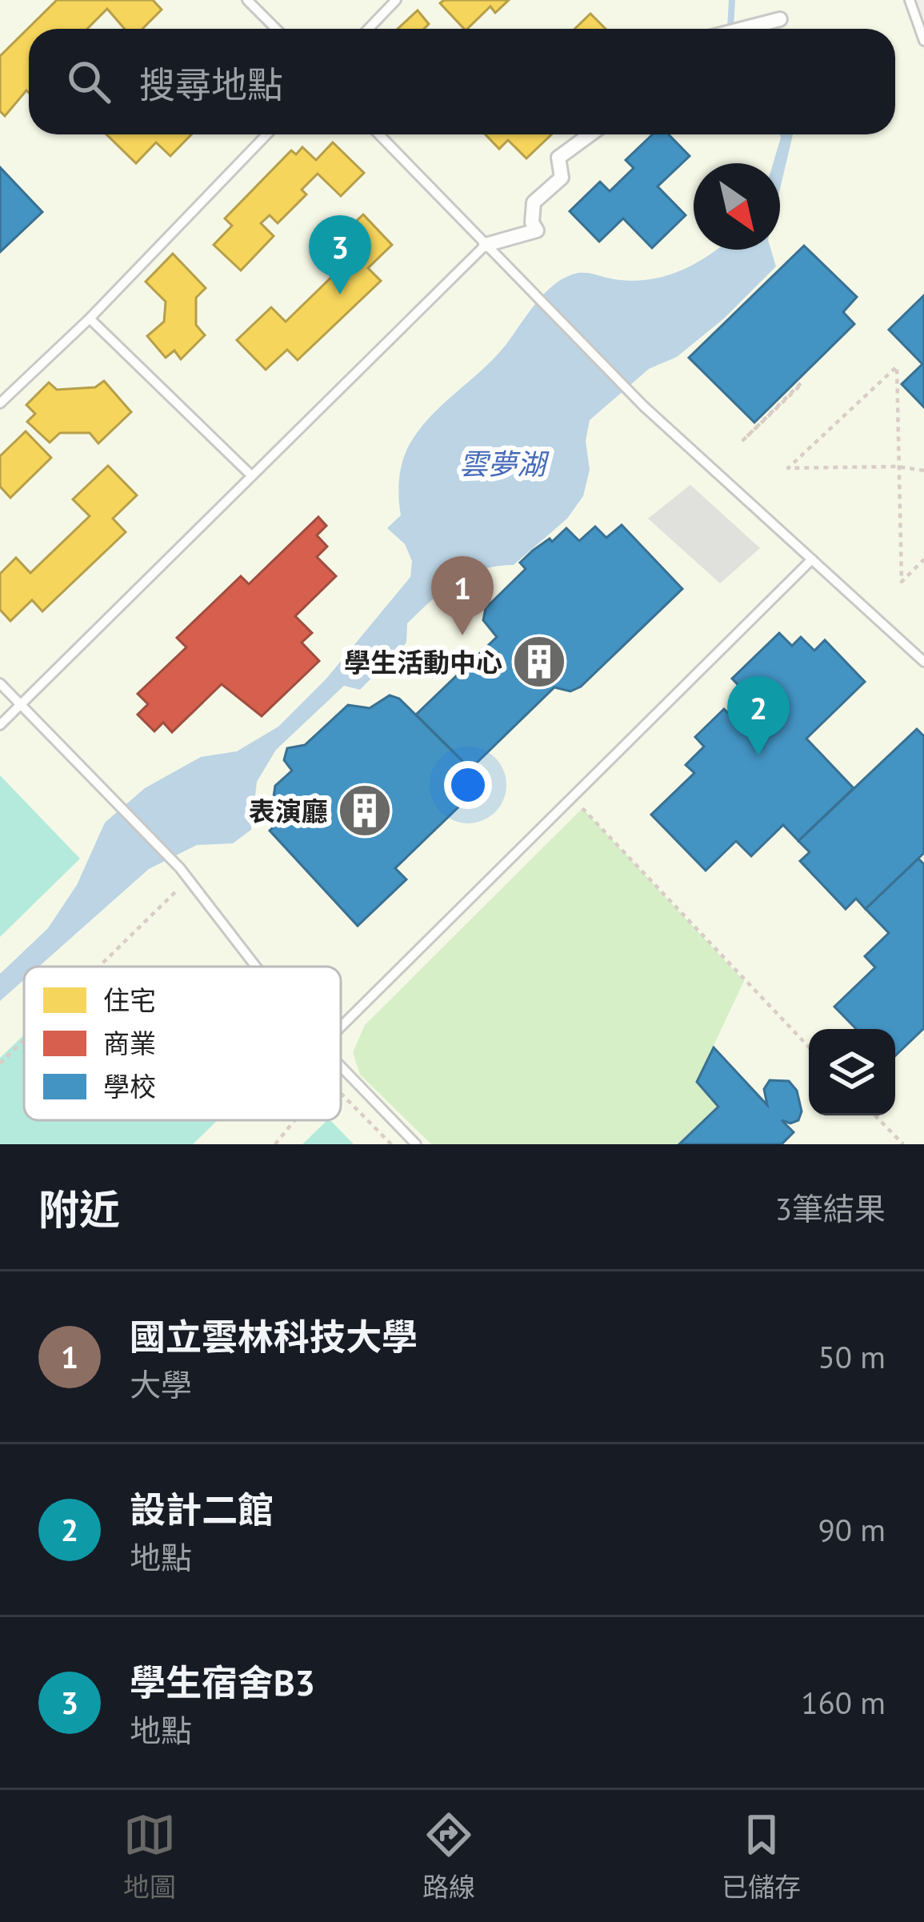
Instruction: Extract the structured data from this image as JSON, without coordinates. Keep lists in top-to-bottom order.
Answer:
{
  "water": ["雲夢湖"],
  "places": {
    "building": ["學生活動中心", "表演廳"]
  },
  "legend": ["住宅", "商業", "學校"],
  "north": "bottom right",
  "page": {
    "search": "搜尋地點",
    "pins": ["3", "1", "2"],
    "heading": ["附近", "3筆結果"],
    "list": [
      {
        "mark": "1",
        "name": "國立雲林科技大學",
        "note": "大學",
        "value": "50 m"
      },
      {
        "mark": "2",
        "name": "設計二館",
        "note": "地點",
        "value": "90 m"
      },
      {
        "mark": "3",
        "name": "學生宿舍B3",
        "note": "地點",
        "value": "160 m"
      }
    ],
    "nav": ["地圖", "路線", "已儲存"]
  }
}
